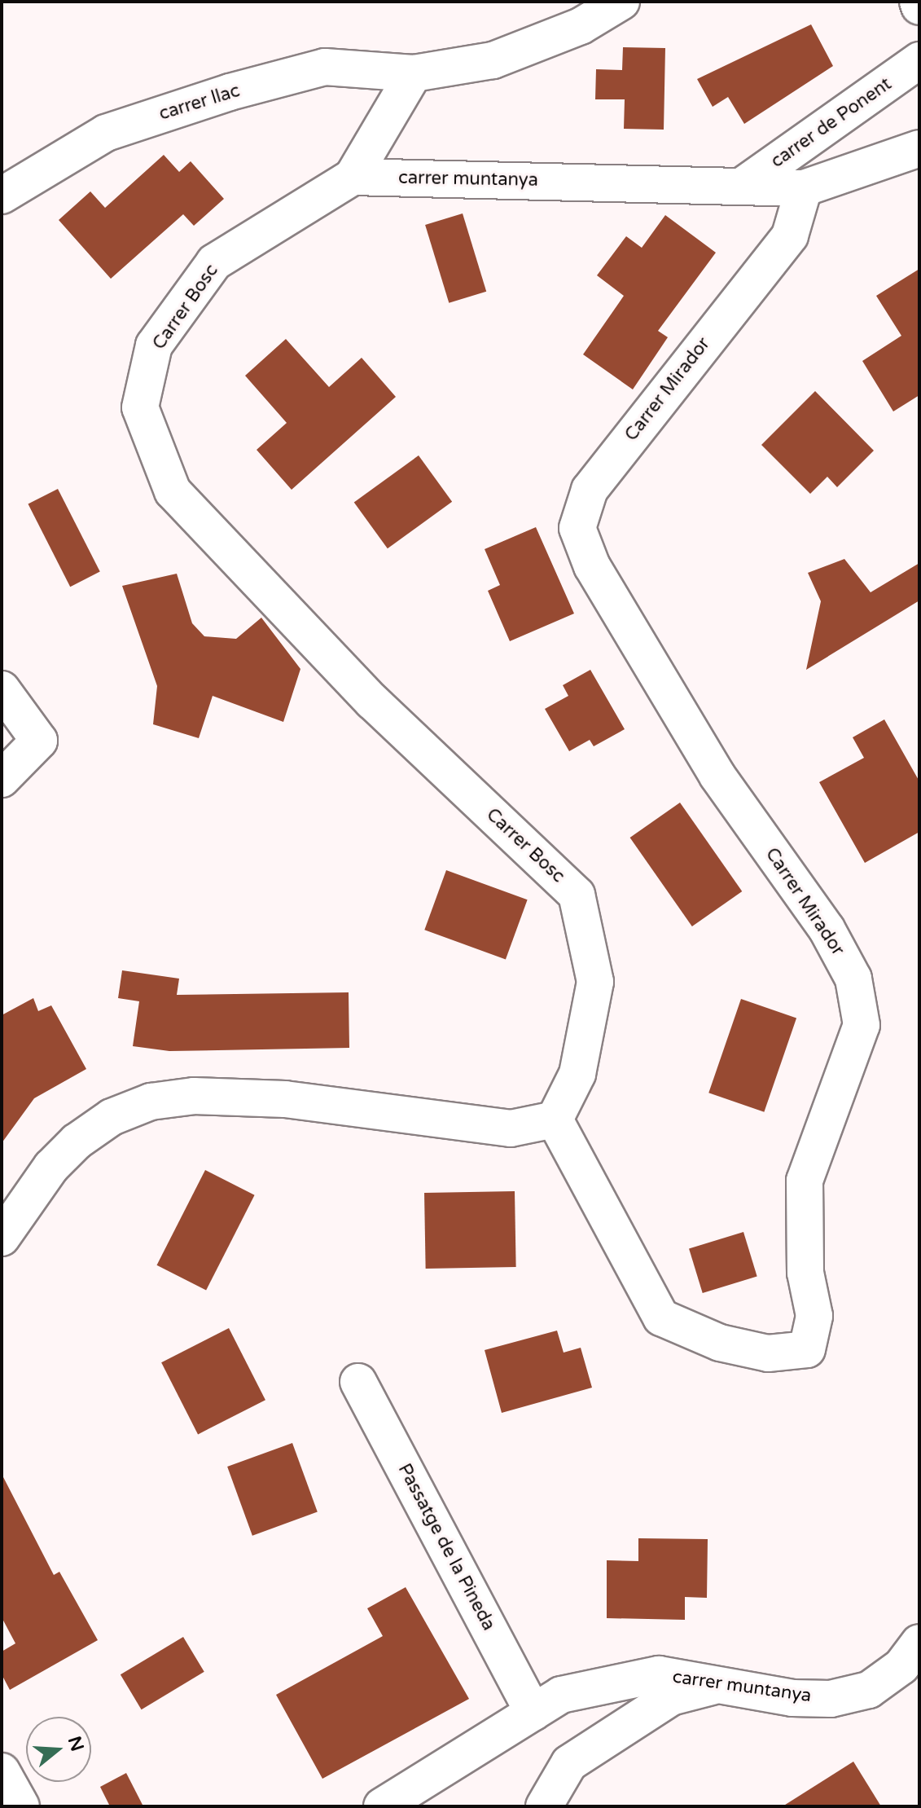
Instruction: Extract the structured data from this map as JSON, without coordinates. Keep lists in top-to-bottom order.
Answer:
{
  "streets": {
    "street": [
      "carrer llac",
      "carrer de Ponent",
      "carrer muntanya",
      "Carrer Bosc",
      "Carrer Mirador",
      "Passatge de la Pineda"
    ]
  },
  "crossings": [
    ["carrer de Ponent", "carrer muntanya"],
    ["carrer muntanya", "Carrer Bosc"],
    ["carrer muntanya", "Carrer Mirador"],
    ["carrer muntanya", "Passatge de la Pineda"],
    ["Carrer Bosc", "Carrer Mirador"]
  ],
  "north": "right"
}
